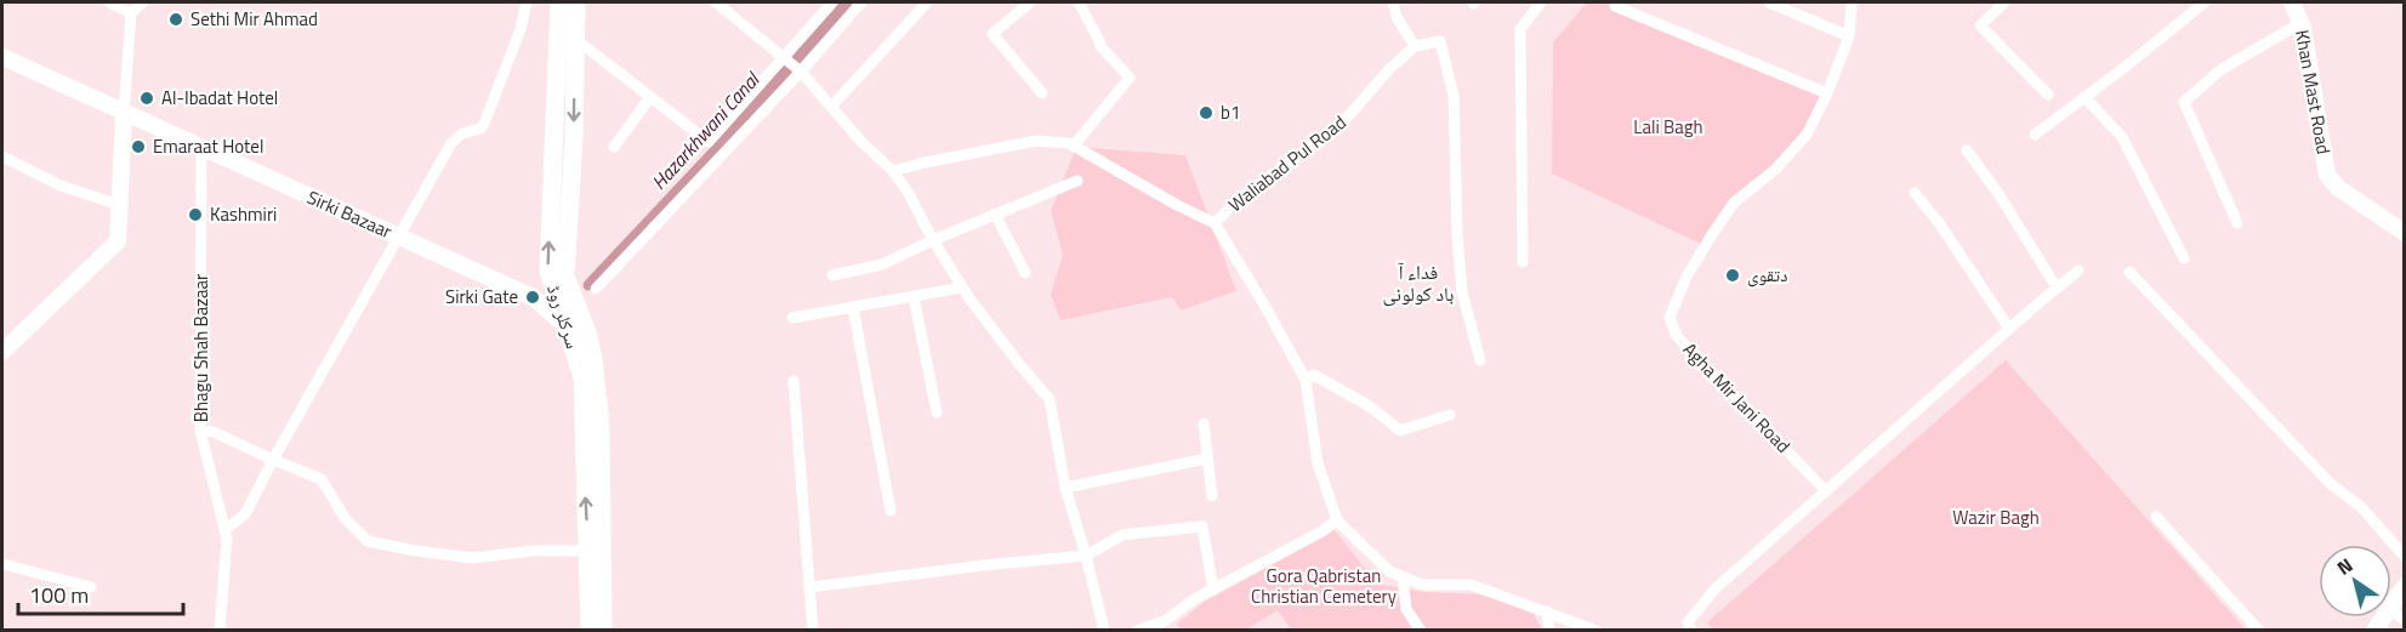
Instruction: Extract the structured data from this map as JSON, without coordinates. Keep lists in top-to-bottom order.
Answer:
{
  "streets": {
    "main road": ["Khan Mast Road", "Sirki Bazaar", "سرکلر روڈ"],
    "street": ["Waliabad Pul Road", "Bhagu Shah Bazaar", "Agha Mir Jani Road"]
  },
  "crossings": [
    ["Sirki Bazaar", "سرکلر روڈ"],
    ["Sirki Bazaar", "Bhagu Shah Bazaar"]
  ],
  "districts": ["فداء آ باد کولونی"],
  "water": ["Hazarkhwani Canal"],
  "parks": ["Lali Bagh", "Wazir Bagh", "Gora Qabristan Christian Cemetery"],
  "places": [
    "Sethi Mir Ahmad",
    "Al-Ibadat Hotel",
    "b1",
    "Emaraat Hotel",
    "Kashmiri",
    "دتقوى",
    "Sirki Gate"
  ],
  "scale_bar": "100 m",
  "north": "top left"
}
